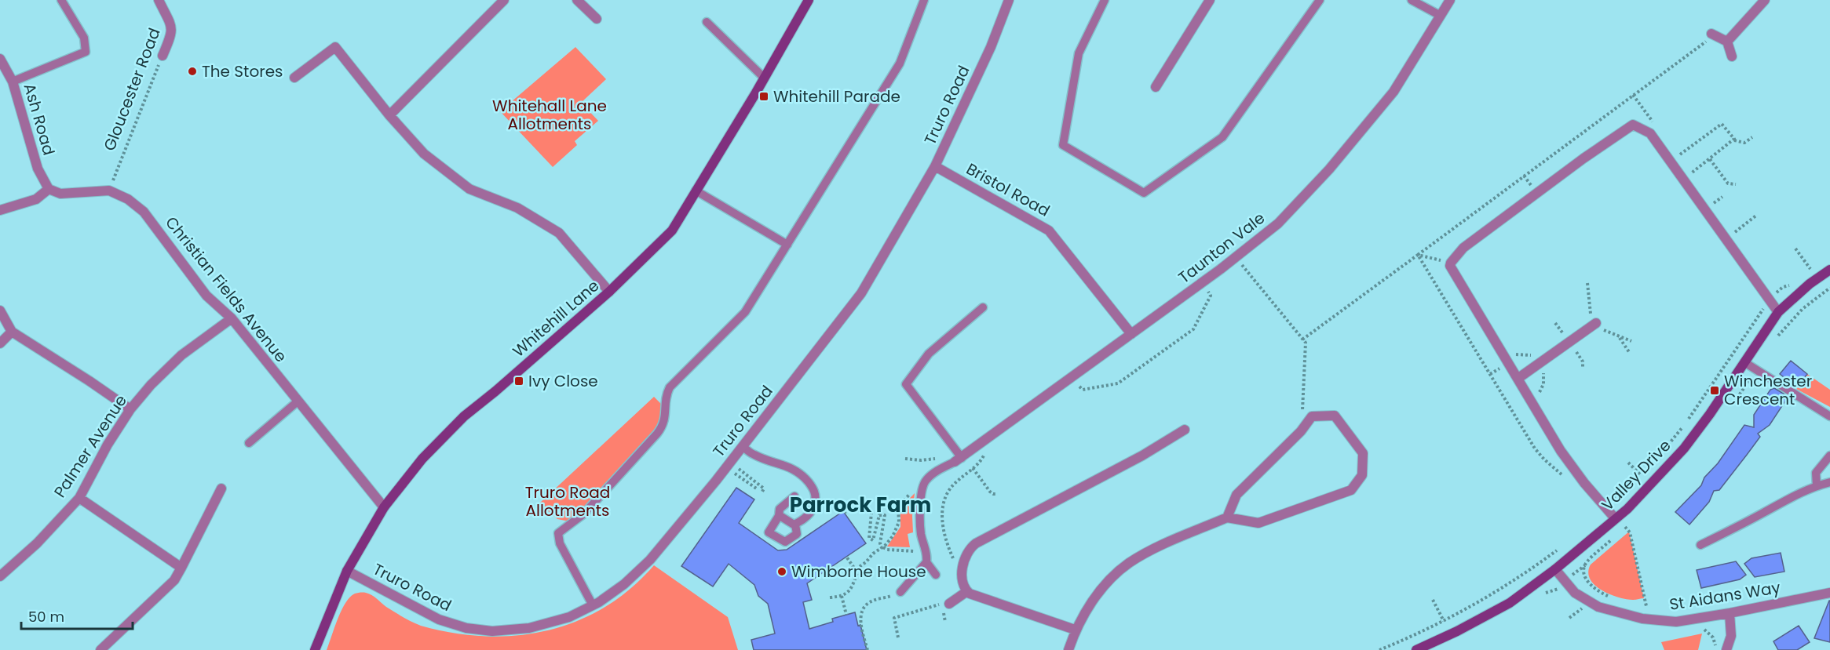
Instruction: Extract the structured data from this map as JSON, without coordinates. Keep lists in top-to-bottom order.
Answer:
{
  "streets": {
    "street": [
      "Gloucester Road",
      "Truro Road",
      "Ash Road",
      "Bristol Road",
      "Taunton Vale",
      "Christian Fields Avenue",
      "Whitehill Lane",
      "Palmer Avenue",
      "Valley Drive",
      "St Aidans Way"
    ]
  },
  "crossings": [
    ["Gloucester Road", "Christian Fields Avenue"],
    ["Truro Road", "Bristol Road"],
    ["Truro Road", "Whitehill Lane"],
    ["Ash Road", "Christian Fields Avenue"],
    ["Bristol Road", "Taunton Vale"],
    ["Christian Fields Avenue", "Whitehill Lane"],
    ["Christian Fields Avenue", "Palmer Avenue"],
    ["Valley Drive", "St Aidans Way"]
  ],
  "districts": ["Parrock Farm"],
  "parks": ["Whitehall Lane Allotments", "Truro Road Allotments"],
  "places": {
    "other": ["The Stores", "Wimborne House"],
    "transit": ["Whitehill Parade", "Ivy Close", "Winchester Crescent"]
  },
  "scale_bar": "50 m"
}
